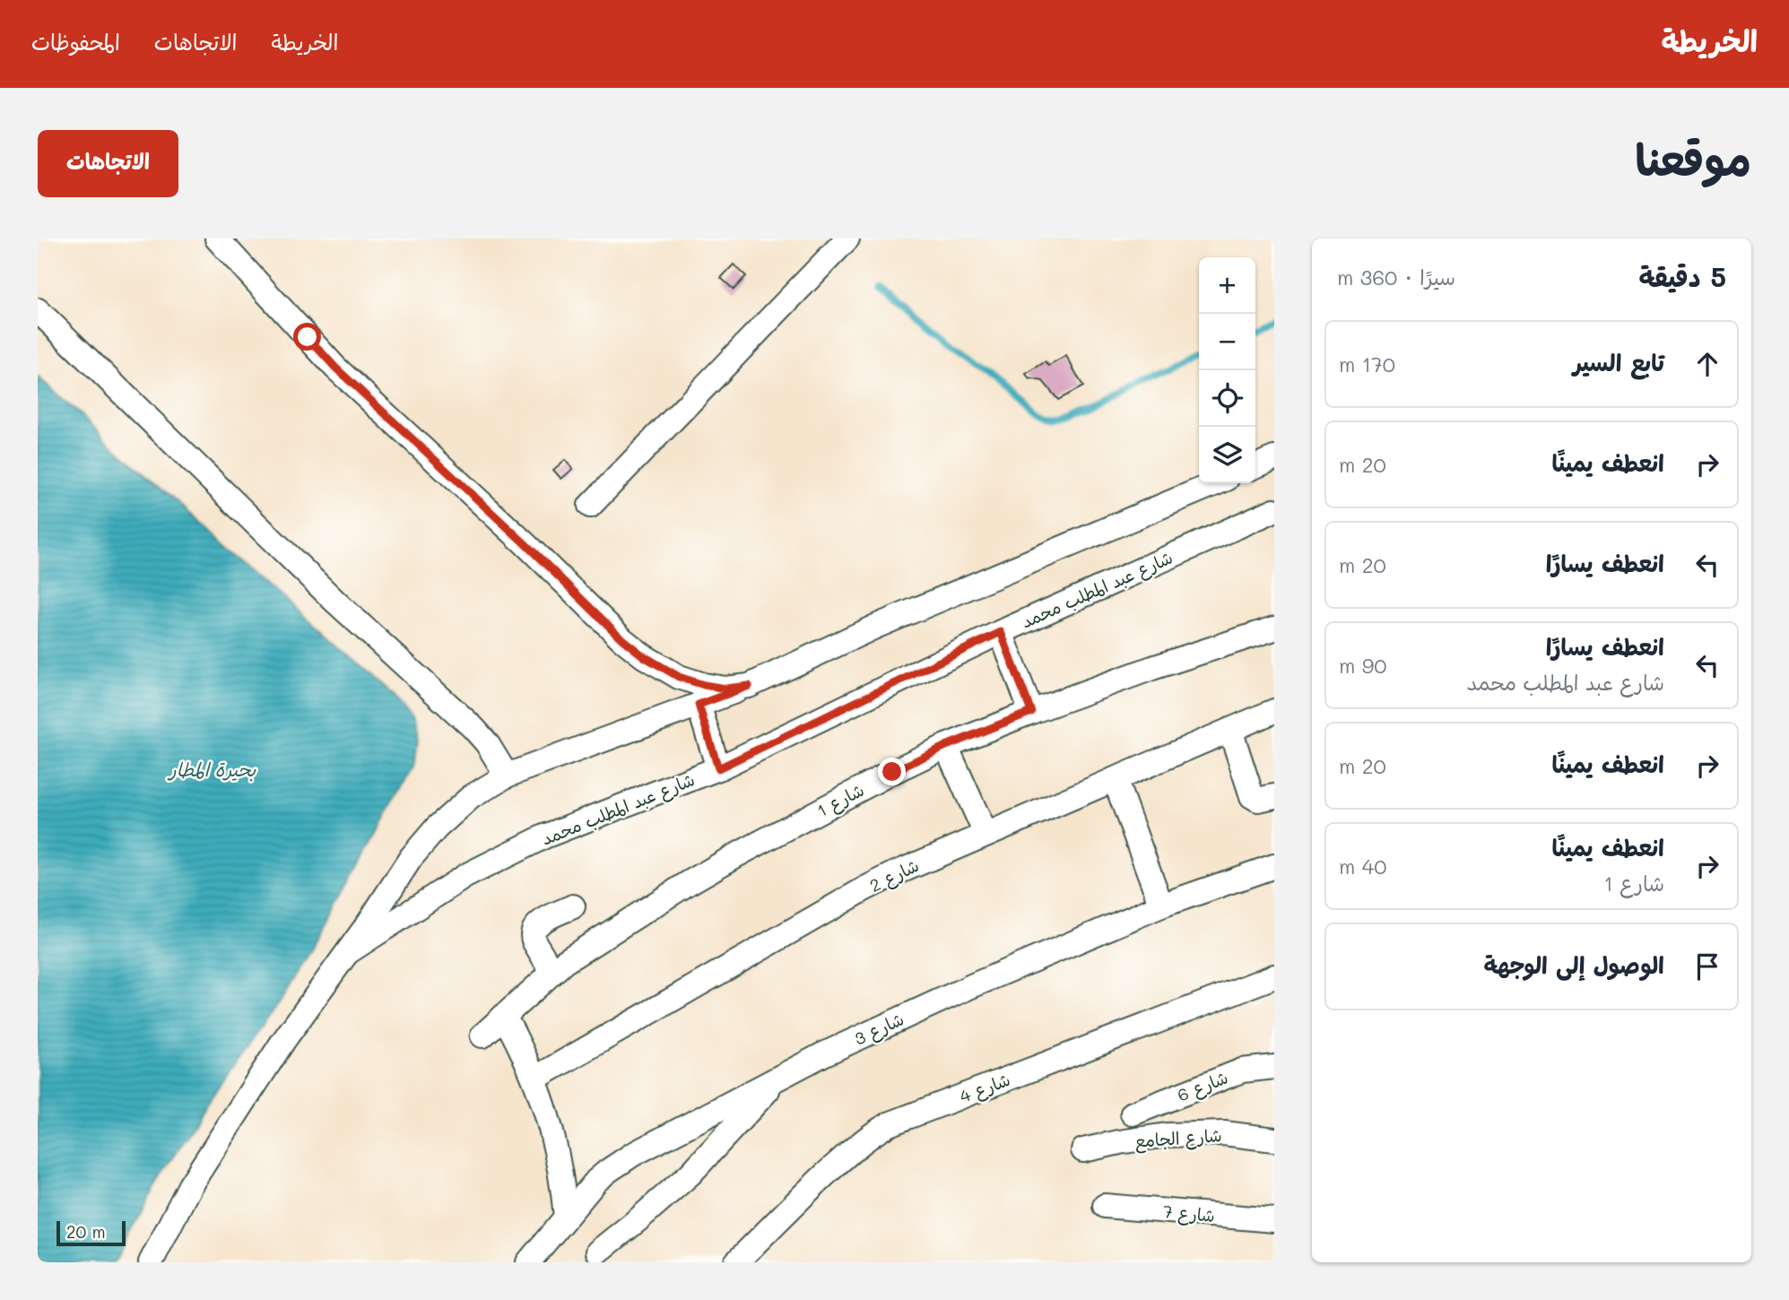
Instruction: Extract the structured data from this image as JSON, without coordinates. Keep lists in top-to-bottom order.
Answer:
{
  "streets": {
    "street": [
      "شارع عبد المطلب محمد",
      "شارع 1",
      "شارع 2",
      "شارع 3",
      "شارع 6",
      "شارع 4",
      "شارع الجامع",
      "شارع 7"
    ]
  },
  "water": ["بحيرة المطار"],
  "scale_bar": "20 m",
  "page": {
    "header": "الخريطة",
    "nav": ["الخريطة", "الاتجاهات", "المحفوظات"],
    "title": "موقعنا",
    "buttons": "الاتجاهات",
    "heading": ["5 دقيقة", "سيرًا · 360 m"],
    "map_buttons": ["+", "−"],
    "list": [
      ["تابع السير", "170 m"],
      ["انعطف يمينًا", "20 m"],
      ["انعطف يسارًا", "20 m"],
      ["انعطف يسارًا", "شارع عبد المطلب محمد", "90 m"],
      ["انعطف يمينًا", "20 m"],
      ["انعطف يمينًا", "شارع 1", "40 m"],
      "الوصول إلى الوجهة"
    ],
    "scale": "20 m"
  }
}
